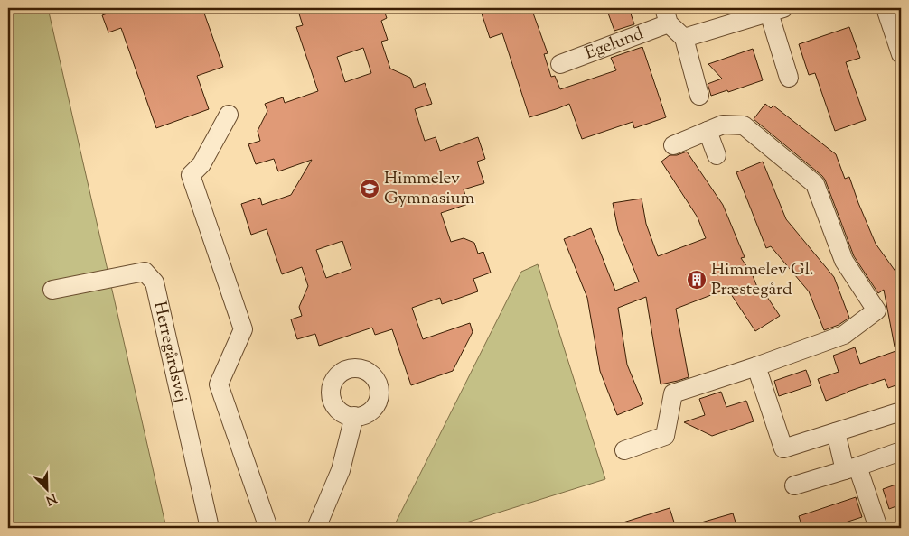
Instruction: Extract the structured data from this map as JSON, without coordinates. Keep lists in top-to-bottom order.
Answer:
{
  "streets": {
    "street": ["Egelund", "Herregårdsvej"]
  },
  "places": {
    "school or university": ["Himmelev Gymnasium"],
    "building": ["Himmelev Gl. Præstegård"]
  },
  "north": "bottom right"
}
